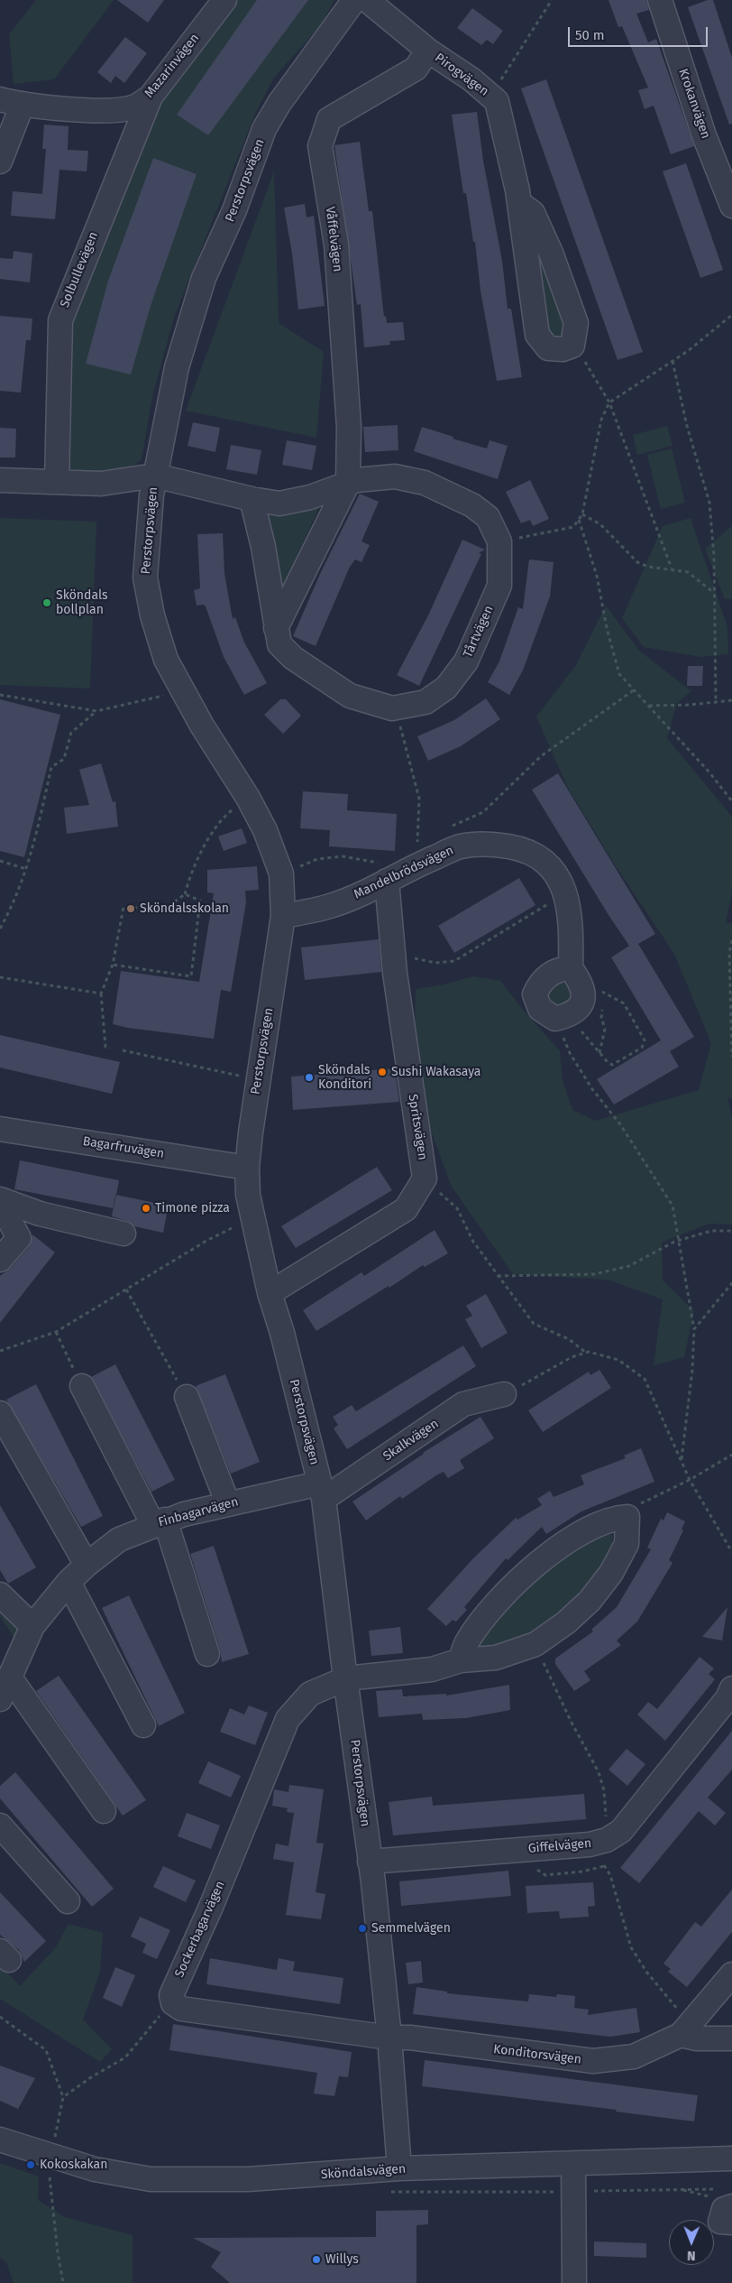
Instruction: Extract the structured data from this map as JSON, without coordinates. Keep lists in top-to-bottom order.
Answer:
{
  "streets": {
    "street": [
      "Mazarinvägen",
      "Pirogvägen",
      "Krokanvägen",
      "Perstorpsvägen",
      "Våffelvägen",
      "Solbullevägen",
      "Tårtvägen",
      "Mandelbrödsvägen",
      "Spritsvägen",
      "Bagarfruvägen",
      "Skalkvägen",
      "Finbagarvägen",
      "Giffelvägen",
      "Sockerbagarvägen",
      "Konditorsvägen",
      "Sköndalsvägen"
    ]
  },
  "crossings": [
    ["Mazarinvägen", "Solbullevägen"],
    ["Pirogvägen", "Våffelvägen"],
    ["Perstorpsvägen", "Tårtvägen"],
    ["Perstorpsvägen", "Mandelbrödsvägen"],
    ["Perstorpsvägen", "Bagarfruvägen"],
    ["Perstorpsvägen", "Skalkvägen"],
    ["Perstorpsvägen", "Finbagarvägen"],
    ["Perstorpsvägen", "Giffelvägen"],
    ["Perstorpsvägen", "Sockerbagarvägen"],
    ["Perstorpsvägen", "Konditorsvägen"],
    ["Perstorpsvägen", "Sköndalsvägen"],
    ["Våffelvägen", "Tårtvägen"],
    ["Mandelbrödsvägen", "Spritsvägen"],
    ["Skalkvägen", "Finbagarvägen"]
  ],
  "places": [
    "Sköndals bollplan",
    "Sköndalsskolan",
    "Sushi Wakasaya",
    "Sköndals Konditori",
    "Timone pizza",
    "Semmelvägen",
    "Kokoskakan",
    "Willys"
  ],
  "scale_bar": "50 m",
  "north": "bottom"
}
